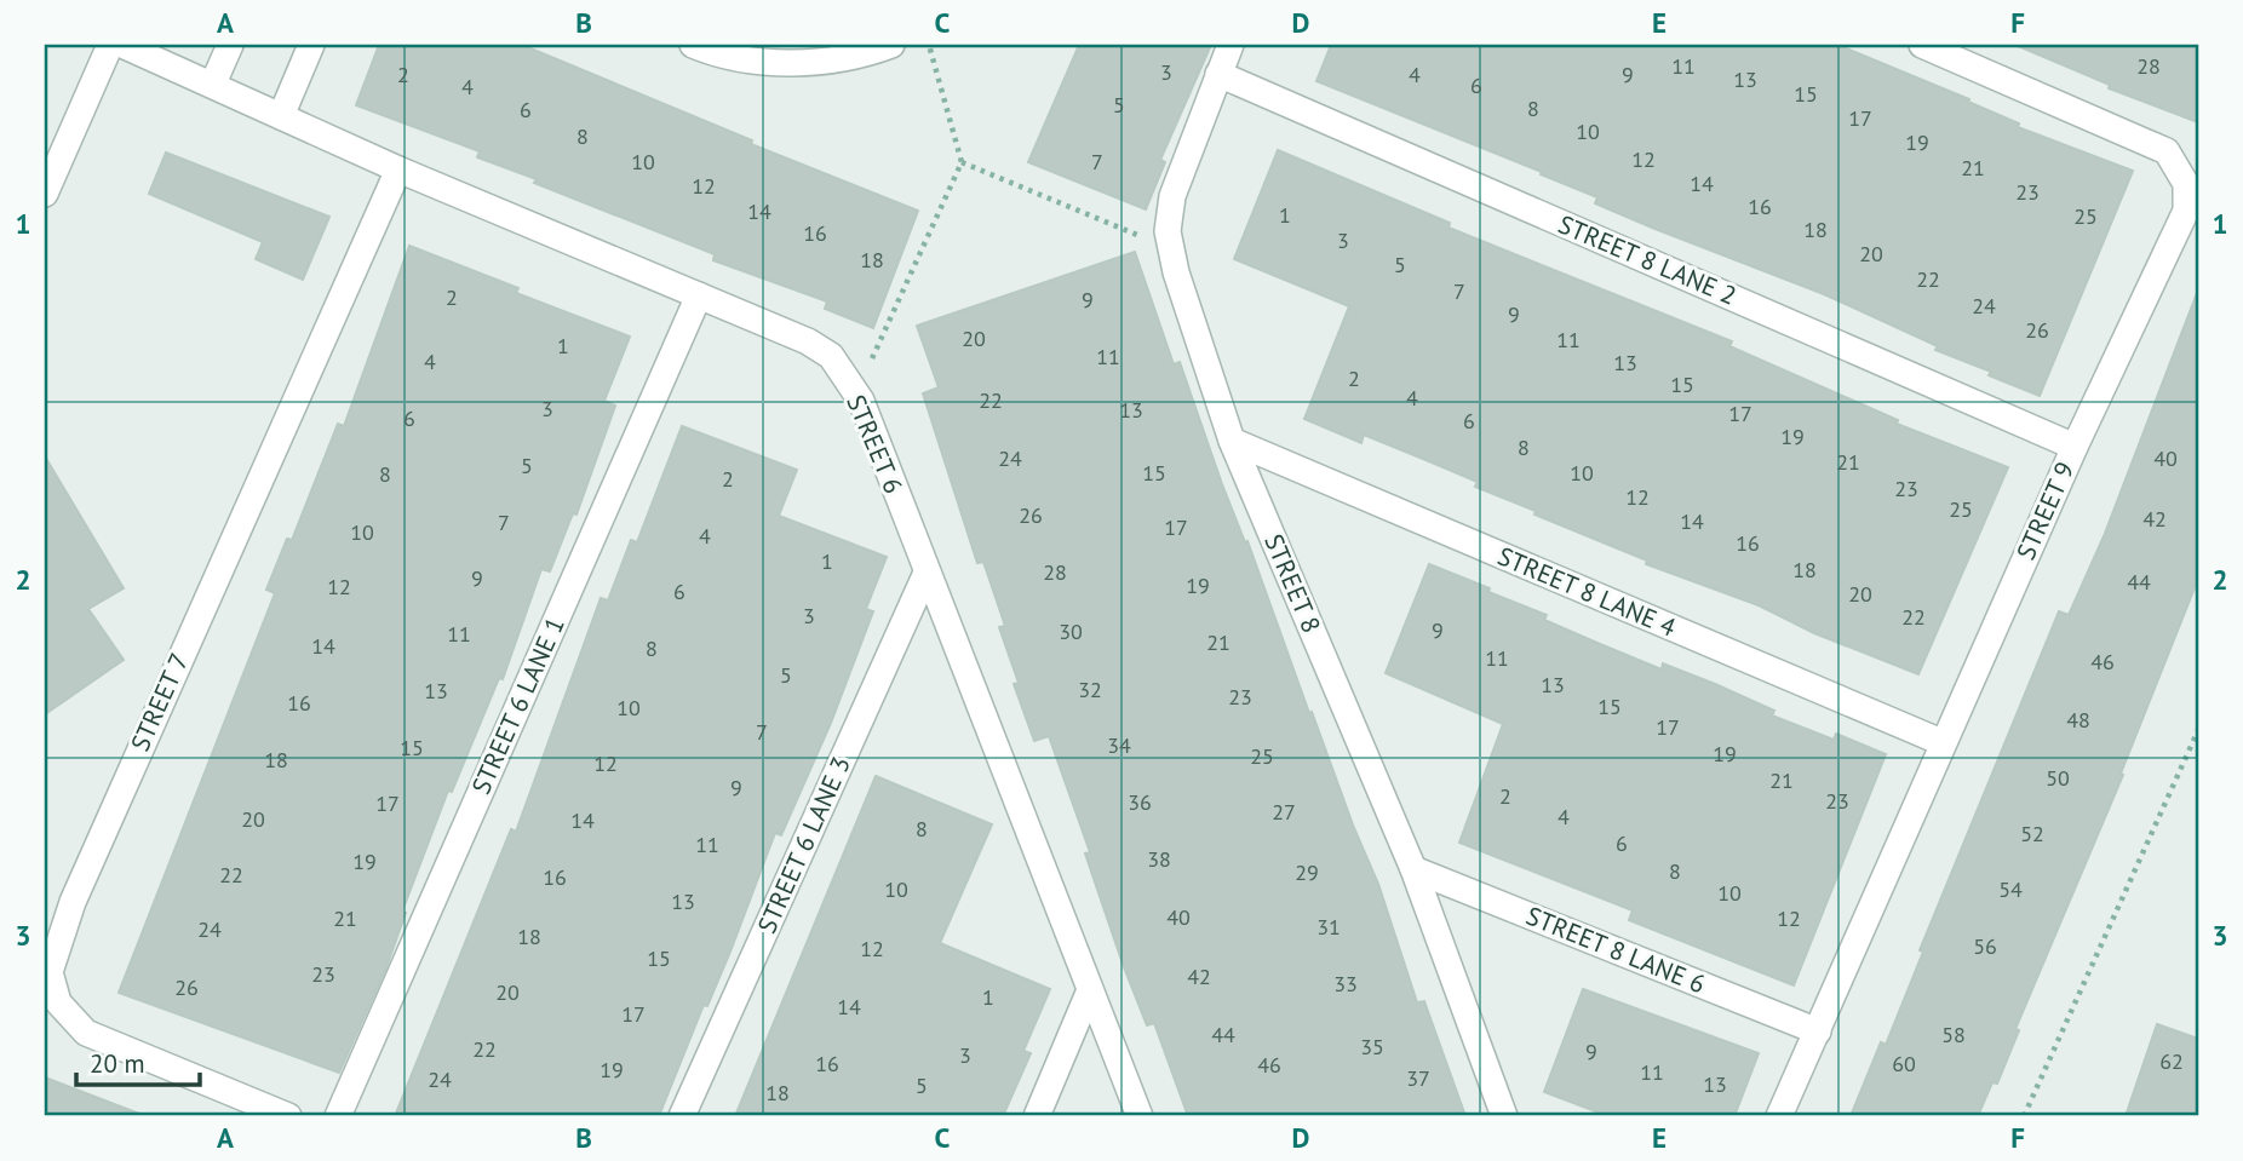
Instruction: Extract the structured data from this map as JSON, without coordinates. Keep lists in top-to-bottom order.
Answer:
{
  "streets": {
    "street": [
      "STREET 8 LANE 2",
      "STREET 6",
      "STREET 9",
      "STREET 8",
      "STREET 8 LANE 4",
      "STREET 7",
      "STREET 6 LANE 1",
      "STREET 6 LANE 3",
      "STREET 8 LANE 6"
    ]
  },
  "crossings": [
    ["STREET 8 LANE 2", "STREET 9"],
    ["STREET 8 LANE 2", "STREET 8"],
    ["STREET 6", "STREET 7"],
    ["STREET 6", "STREET 6 LANE 1"],
    ["STREET 6", "STREET 6 LANE 3"],
    ["STREET 9", "STREET 8 LANE 4"],
    ["STREET 9", "STREET 8 LANE 6"],
    ["STREET 8", "STREET 8 LANE 4"],
    ["STREET 8", "STREET 8 LANE 6"]
  ],
  "house_numbers": [
    "11",
    "28",
    "3",
    "2",
    "4",
    "9",
    "13",
    "6",
    "4",
    "15",
    "5",
    "8",
    "6",
    "17",
    "10",
    "8",
    "19",
    "12",
    "10",
    "7",
    "21",
    "14",
    "12",
    "23",
    "16",
    "14",
    "1",
    "25",
    "18",
    "16",
    "3",
    "20",
    "18",
    "5",
    "22",
    "7",
    "2",
    "9",
    "24",
    "9",
    "26",
    "20",
    "11",
    "1",
    "11",
    "4",
    "13",
    "2",
    "15",
    "4",
    "22",
    "3",
    "13",
    "17",
    "6",
    "6",
    "19",
    "8",
    "24",
    "40",
    "21",
    "5",
    "15",
    "10",
    "8",
    "2",
    "23",
    "12",
    "25",
    "26",
    "42",
    "14",
    "7",
    "17",
    "10",
    "4",
    "16",
    "1",
    "18",
    "28",
    "9",
    "44",
    "19",
    "12",
    "6",
    "20",
    "3",
    "22",
    "9",
    "30",
    "11",
    "21",
    "14",
    "8",
    "11",
    "46",
    "5",
    "13",
    "32",
    "13",
    "23",
    "16",
    "15",
    "10",
    "48",
    "17",
    "7",
    "34",
    "15",
    "19",
    "25",
    "18",
    "12",
    "50",
    "21",
    "9",
    "2",
    "23",
    "36",
    "17",
    "27",
    "4",
    "20",
    "14",
    "8",
    "52",
    "6",
    "11",
    "38",
    "19",
    "8",
    "29",
    "22",
    "16",
    "10",
    "54",
    "10",
    "13",
    "40",
    "21",
    "12",
    "31",
    "24",
    "18",
    "56",
    "12",
    "15",
    "23",
    "42",
    "33",
    "26",
    "20",
    "1",
    "14",
    "17",
    "44",
    "58",
    "35",
    "22",
    "9",
    "3",
    "62",
    "16",
    "60",
    "46",
    "19",
    "11",
    "37",
    "24",
    "13",
    "5",
    "18"
  ],
  "scale_bar": "20 m",
  "grid": {
    "columns": [
      "A",
      "B",
      "C",
      "D",
      "E",
      "F"
    ],
    "rows": ["1", "2", "3"]
  }
}
